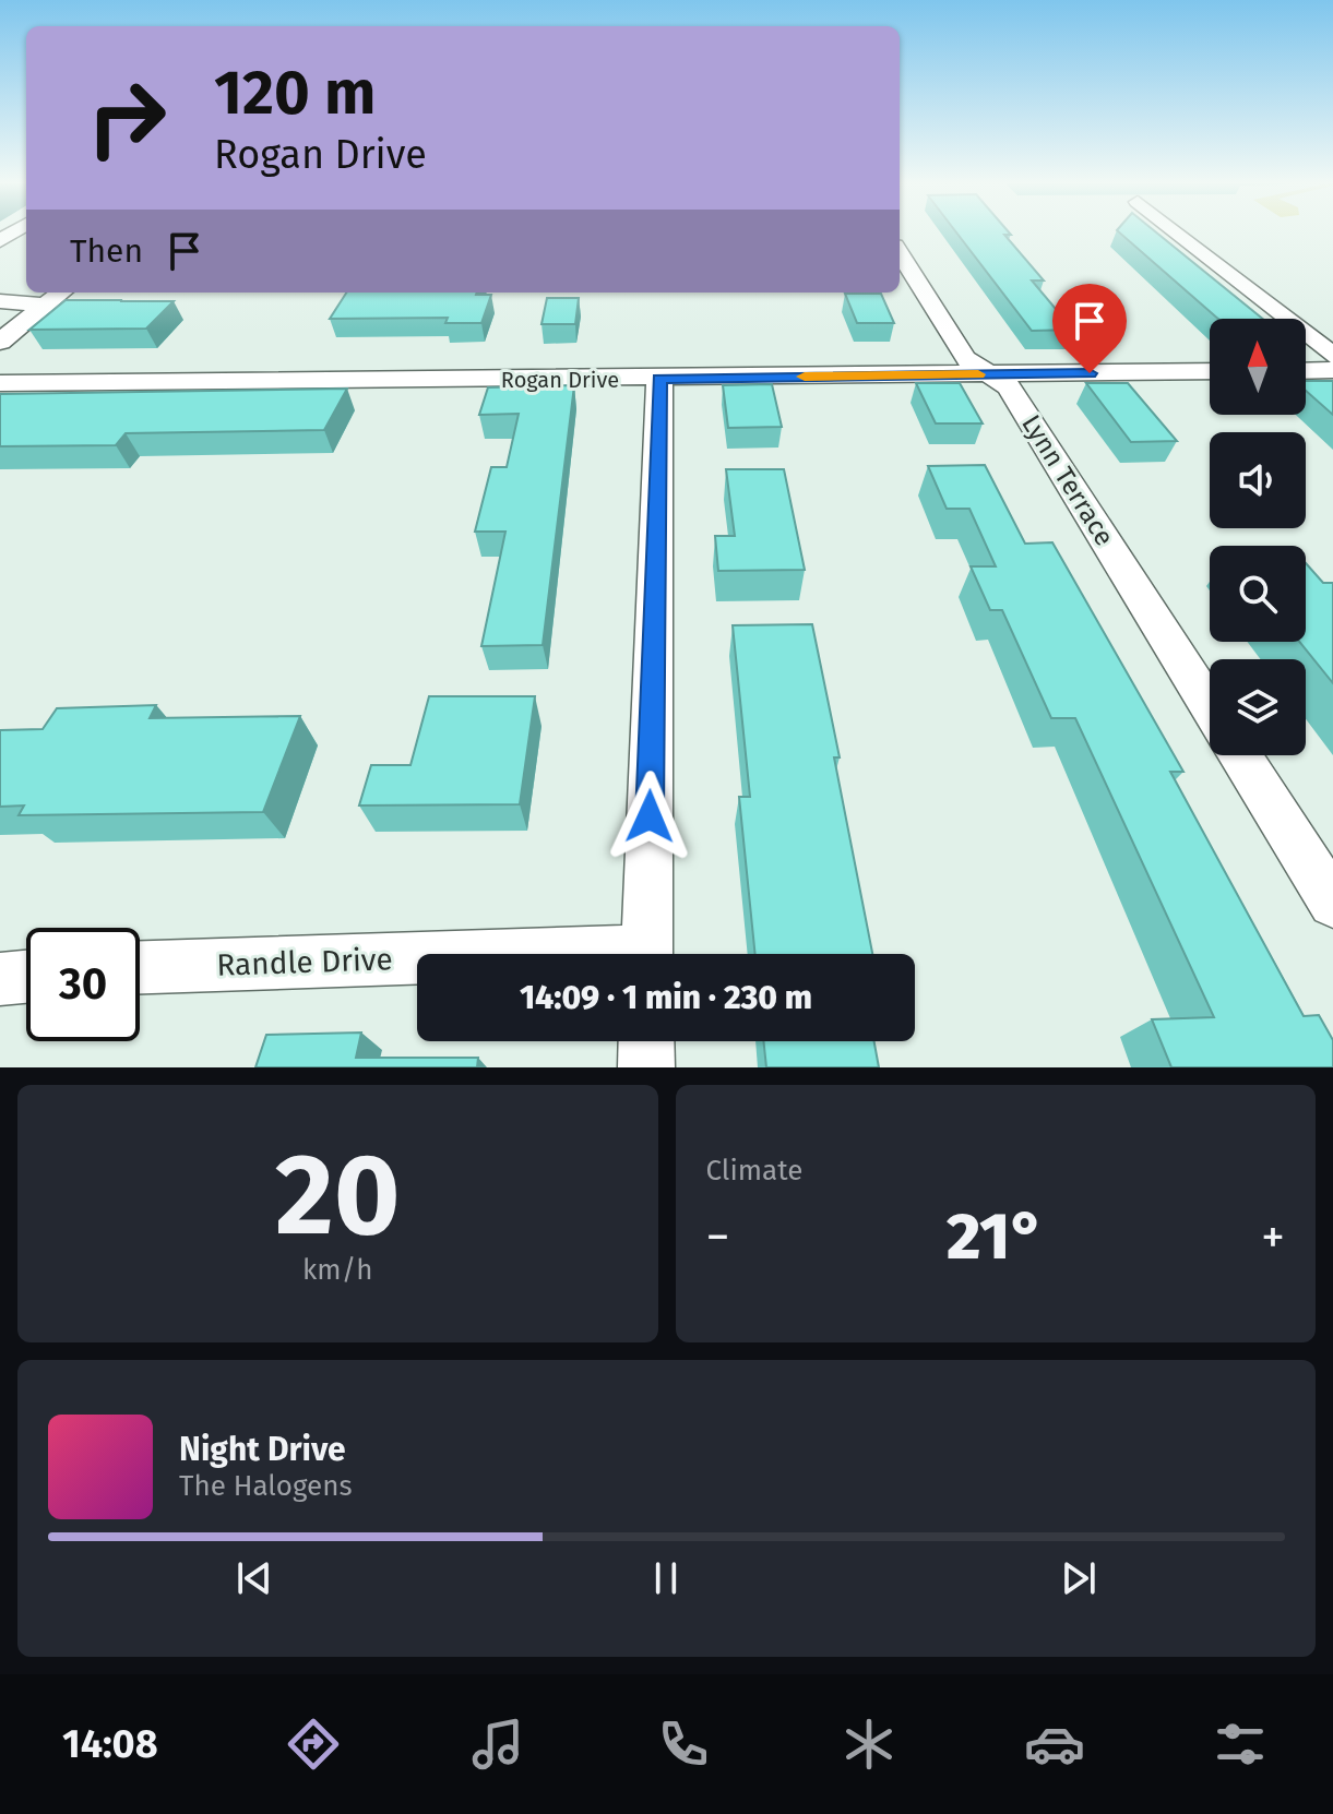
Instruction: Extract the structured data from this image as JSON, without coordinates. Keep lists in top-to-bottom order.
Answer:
{
  "streets": {
    "street": ["Rogan Drive", "Lynn Terrace", "Randle Drive"]
  },
  "crossings": [
    ["Rogan Drive", "Lynn Terrace"]
  ],
  "north": "top",
  "page": {
    "turn": ["120 m", "Rogan Drive"],
    "then": "Then",
    "limit": "30",
    "trip": "14:09 · 1 min · 230 m",
    "tile": [
      ["20", "km/h"],
      "Climate"
    ],
    "heat": ["−", "21°", "+"],
    "song": ["Night Drive", "The Halogens"],
    "tabs": "14:08"
  }
}
